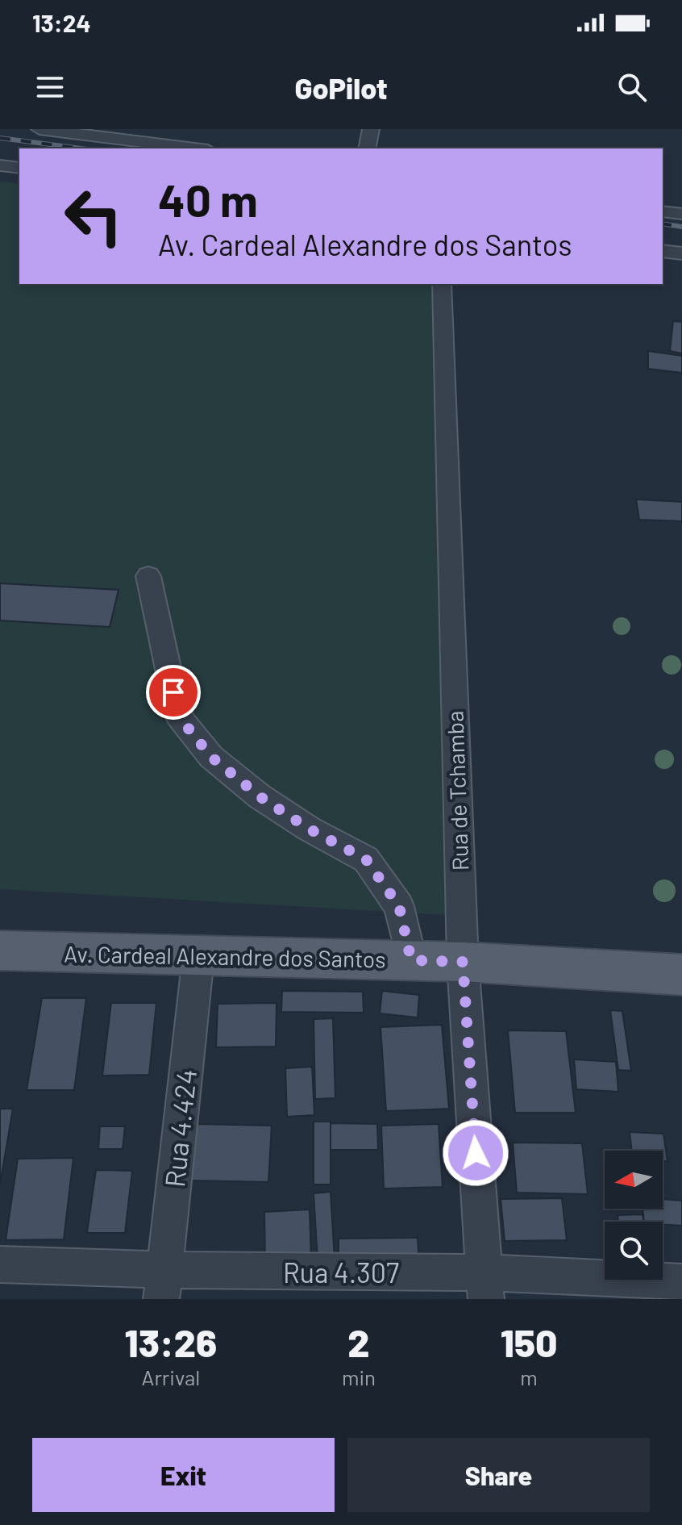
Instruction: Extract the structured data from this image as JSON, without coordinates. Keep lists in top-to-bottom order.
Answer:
{
  "streets": {
    "main road": ["Av. Cardeal Alexandre dos Santos"],
    "street": ["Rua de Tchamba", "Rua 4.424", "Rua 4.307"]
  },
  "crossings": [
    ["Rua de Tchamba", "Av. Cardeal Alexandre dos Santos"],
    ["Rua de Tchamba", "Rua 4.307"],
    ["Av. Cardeal Alexandre dos Santos", "Rua 4.424"],
    ["Rua 4.424", "Rua 4.307"]
  ],
  "north": "left",
  "page": {
    "status": "13:24",
    "header": "GoPilot",
    "turn": ["40 m", "Av. Cardeal Alexandre dos Santos"],
    "eta": [
      "13:26",
      "Arrival",
      "2",
      "min",
      "150",
      "m"
    ],
    "buttons": ["Exit", "Share"]
  }
}
